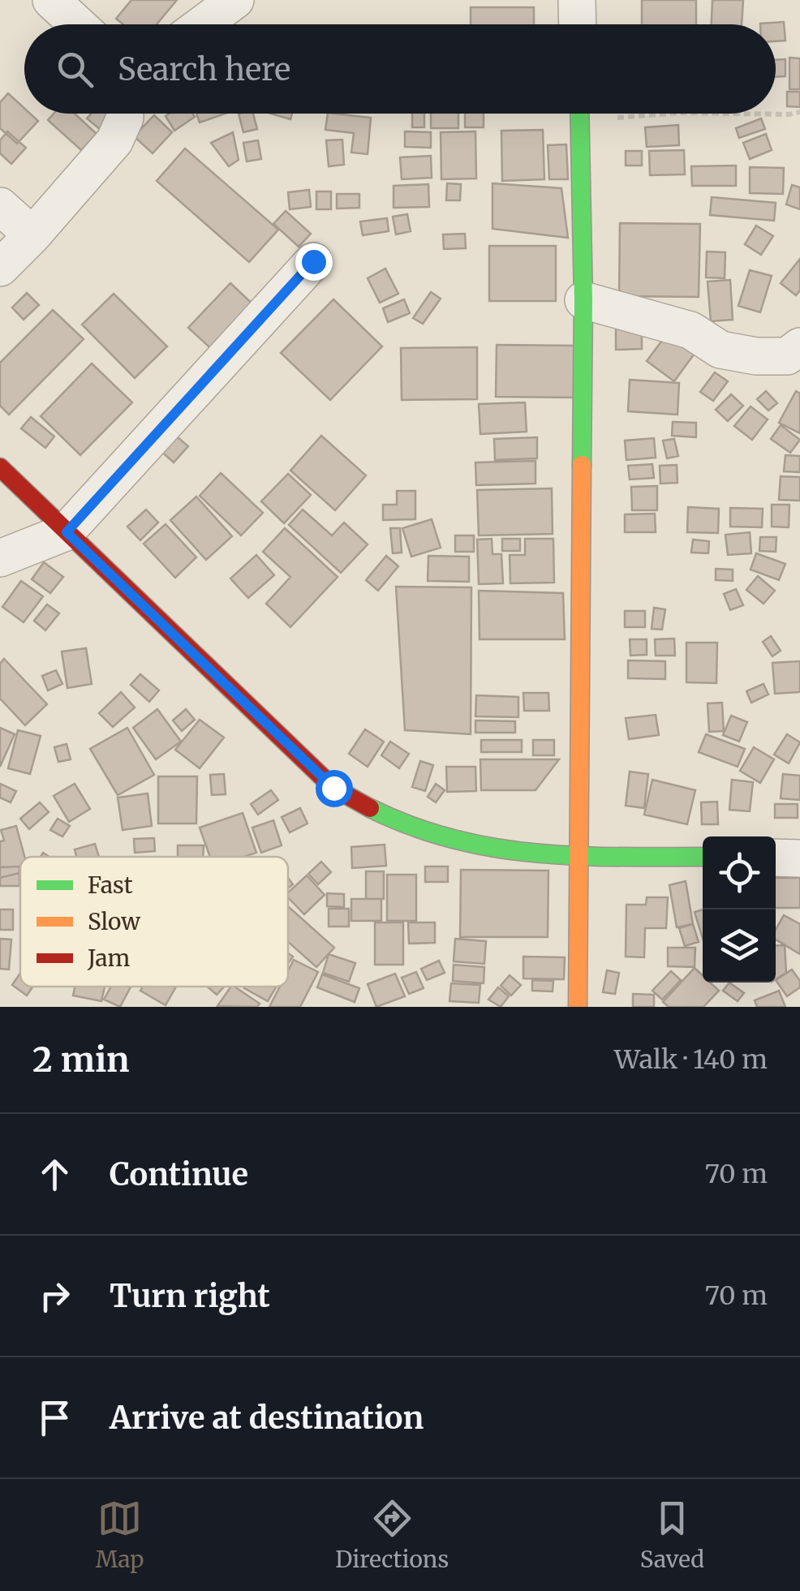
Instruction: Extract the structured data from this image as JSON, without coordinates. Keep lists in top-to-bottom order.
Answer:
{
  "legend": ["Fast", "Slow", "Jam"],
  "page": {
    "search": "Search here",
    "heading": ["2 min", "Walk · 140 m"],
    "list": [
      ["Continue", "70 m"],
      ["Turn right", "70 m"],
      "Arrive at destination"
    ],
    "nav": ["Map", "Directions", "Saved"]
  }
}
